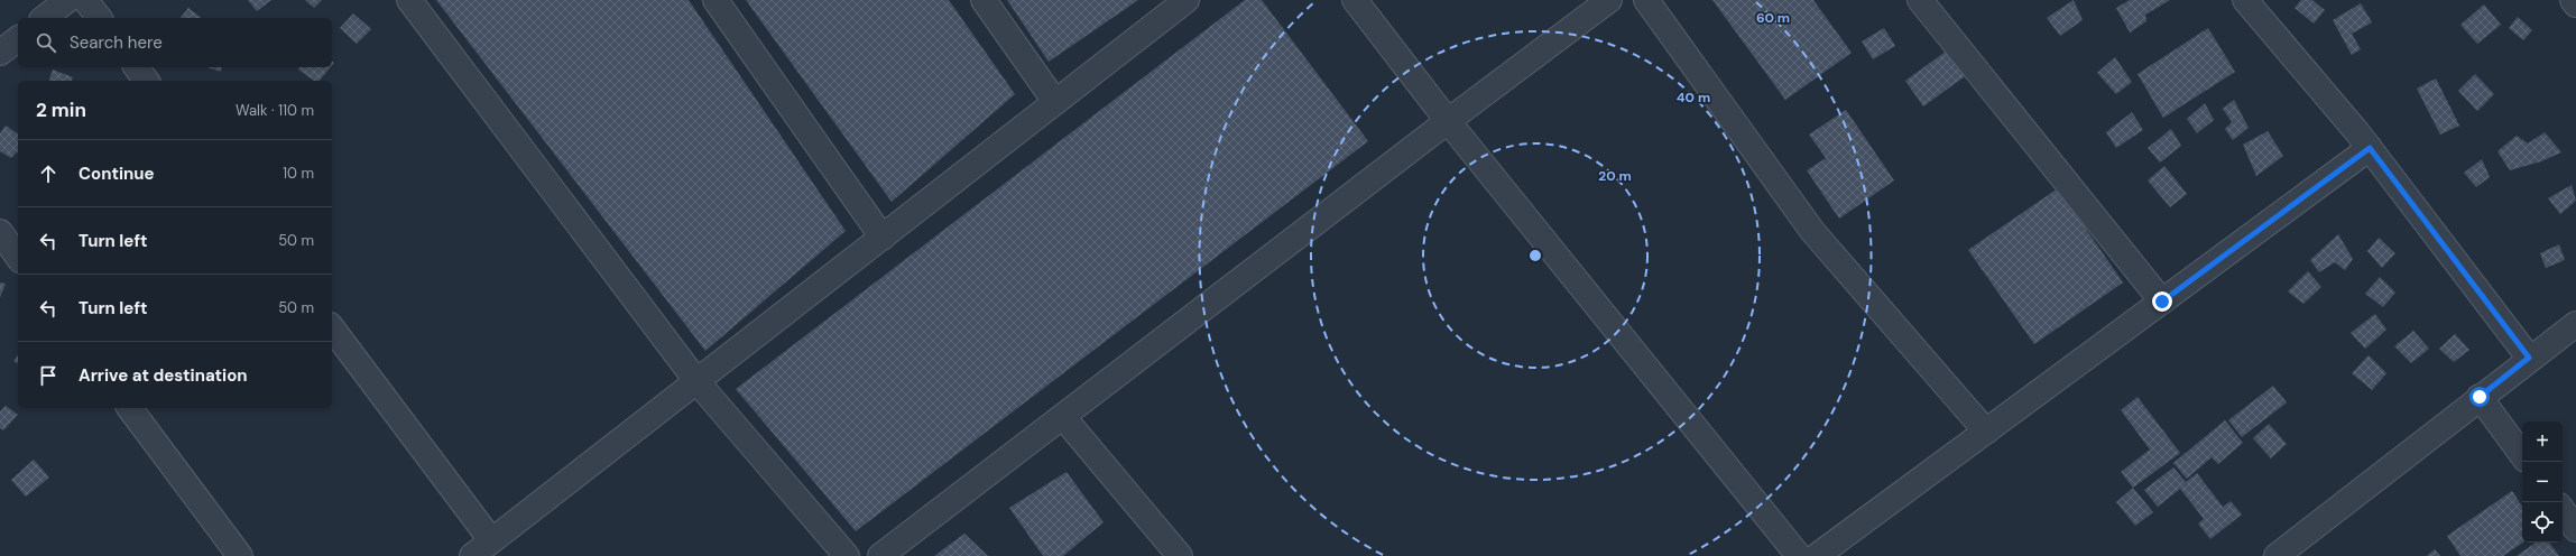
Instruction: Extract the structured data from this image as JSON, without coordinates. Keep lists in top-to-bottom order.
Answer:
{
  "page": {
    "search": "Search here",
    "heading": ["2 min", "Walk · 110 m"],
    "list": [
      ["Continue", "10 m"],
      ["Turn left", "50 m"],
      ["Turn left", "50 m"],
      "Arrive at destination"
    ],
    "map_buttons": ["+", "−"]
  },
  "rings": ["60 m", "40 m", "20 m"]
}
